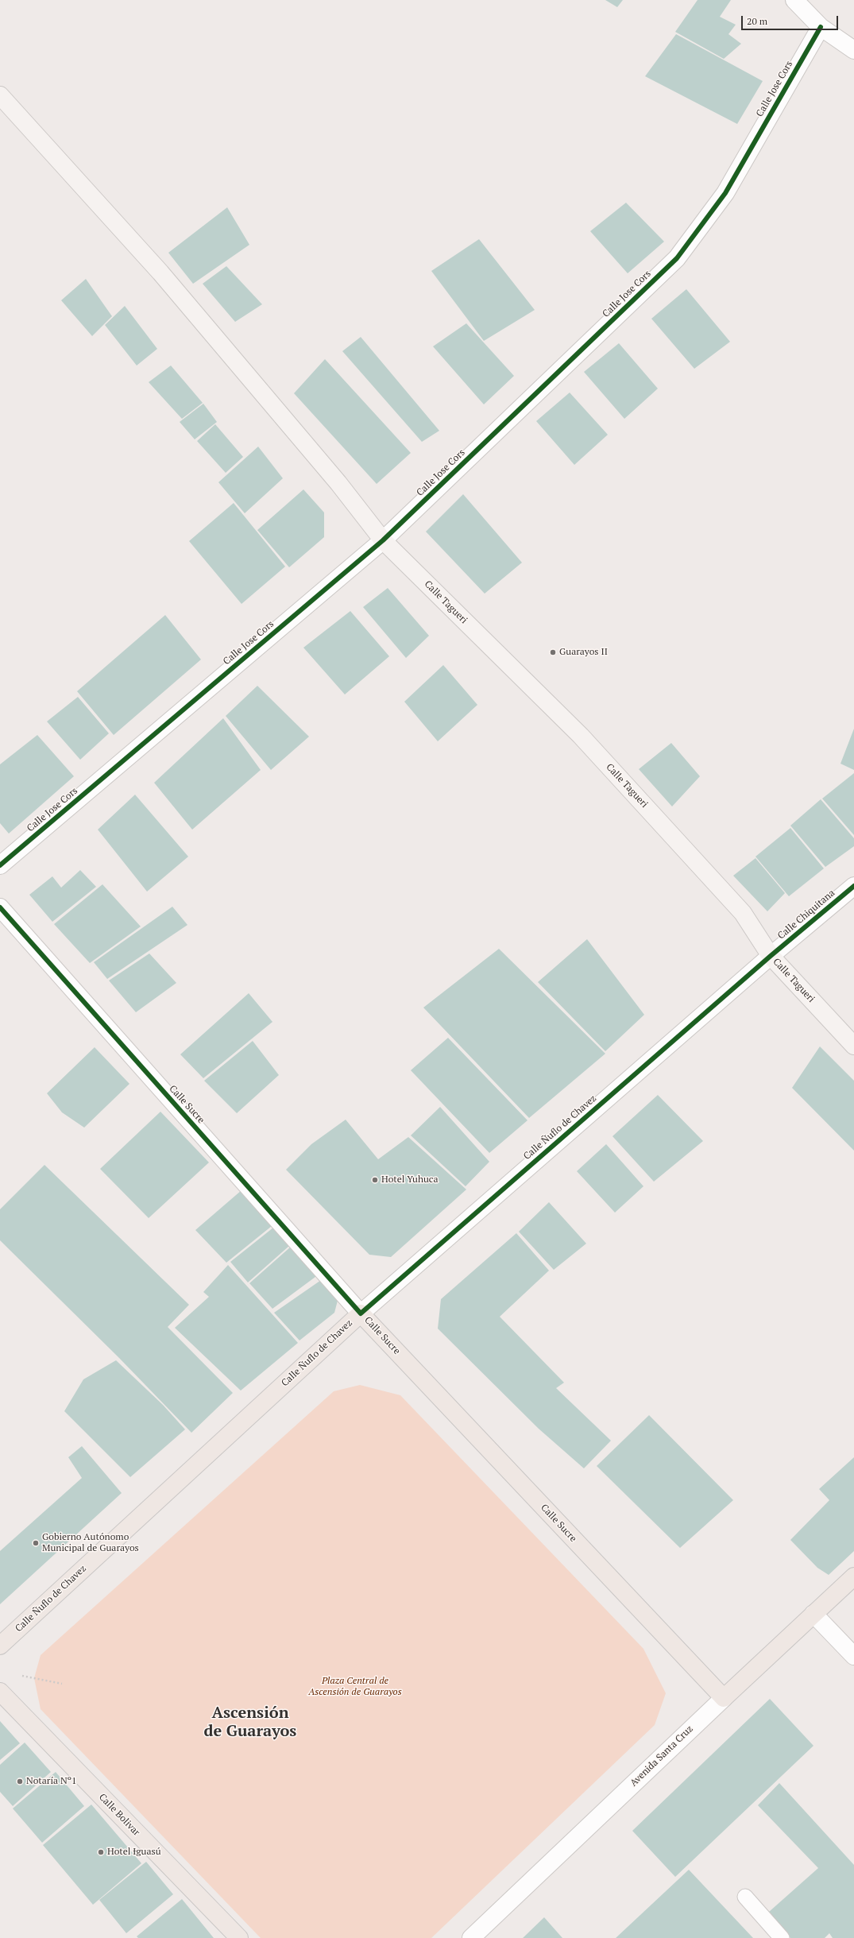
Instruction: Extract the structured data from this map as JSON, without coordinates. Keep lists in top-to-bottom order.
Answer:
{
  "streets": {
    "main road": [
      "Calle Tagueri",
      "Calle Sucre",
      "Calle Ñuflo de Chavez",
      "Avenida Santa Cruz",
      "Calle Bolivar"
    ],
    "street": ["Calle Jose Cors", "Calle Chiquitana"]
  },
  "crossings": [
    ["Calle Jose Cors", "Calle Tagueri"],
    ["Calle Tagueri", "Calle Chiquitana"],
    ["Calle Tagueri", "Calle Ñuflo de Chavez"],
    ["Calle Chiquitana", "Calle Ñuflo de Chavez"],
    ["Calle Sucre", "Calle Ñuflo de Chavez"],
    ["Calle Sucre", "Avenida Santa Cruz"]
  ],
  "districts": ["Ascensión de Guarayos"],
  "parks": ["Plaza Central de Ascensión de Guarayos"],
  "places": [
    "Guarayos II",
    "Hotel Yuhuca",
    "Gobierno Autónomo Municipal de Guarayos",
    "Notaría Nº1",
    "Hotel Ɨguasú"
  ],
  "scale_bar": "20 m"
}
